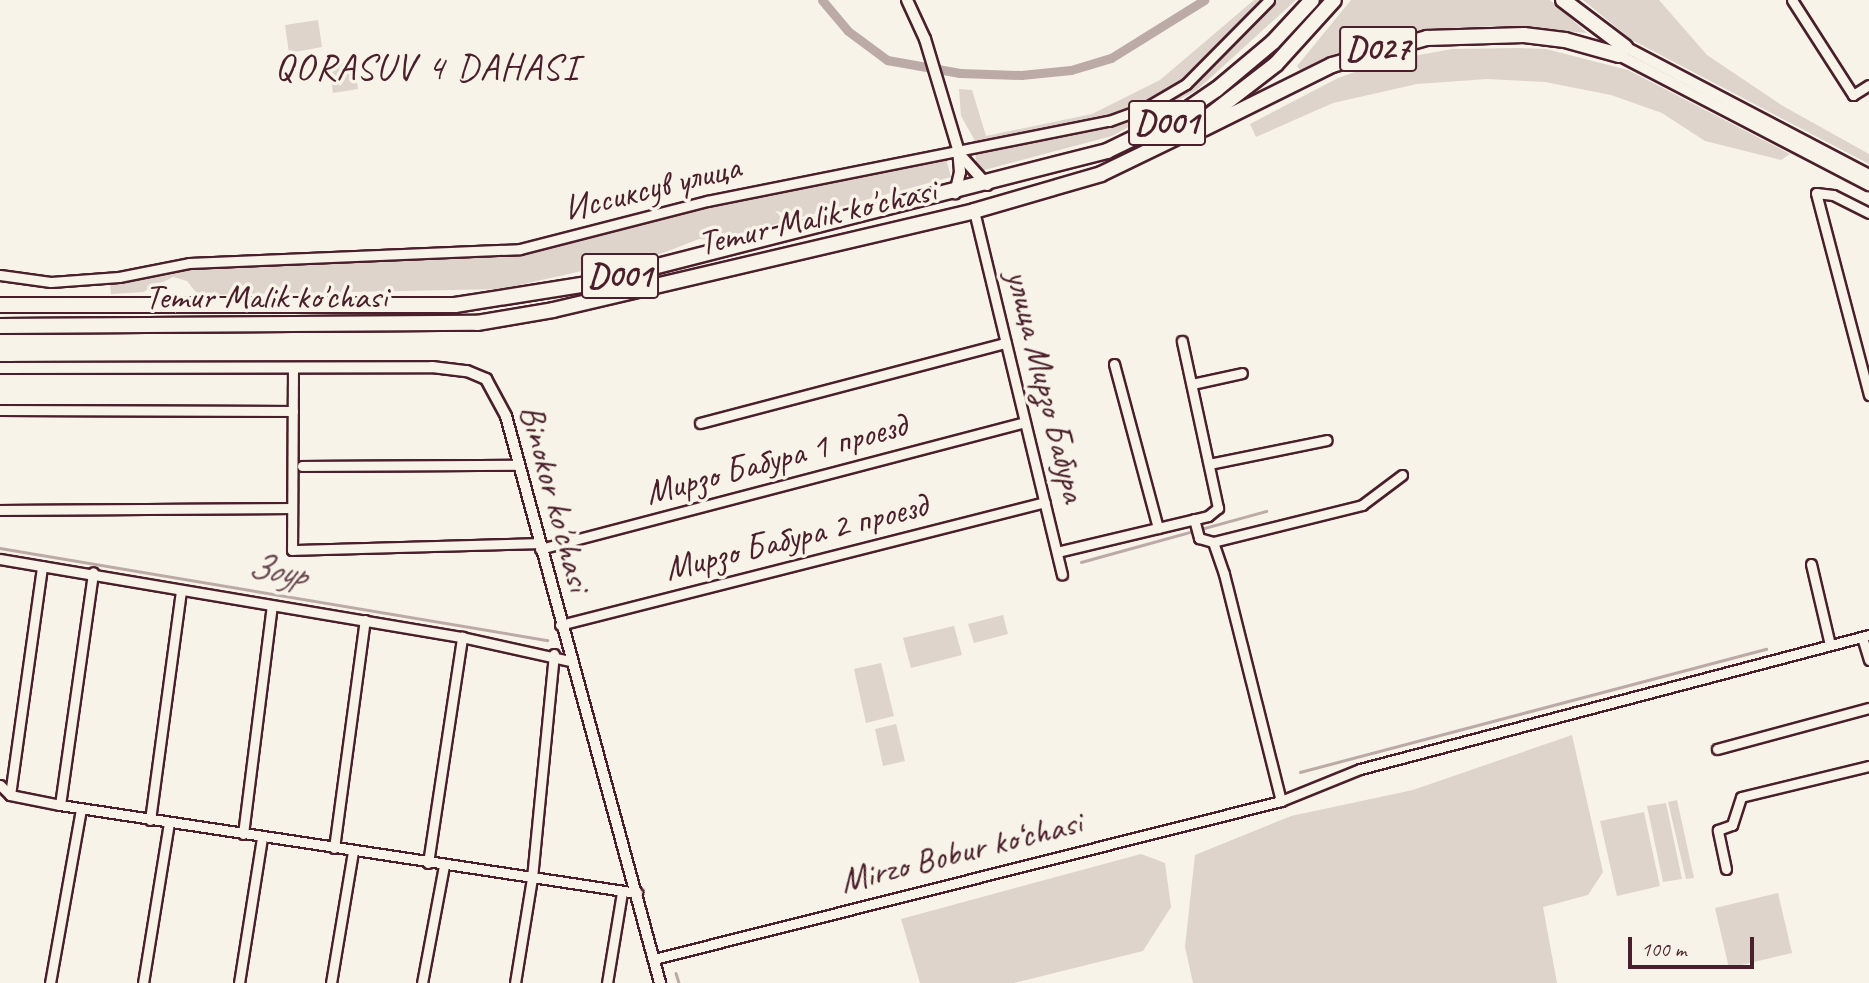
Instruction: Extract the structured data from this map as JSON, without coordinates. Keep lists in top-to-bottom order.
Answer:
{
  "streets": {
    "highway": ["D027", "D001", "Temur Malik ko'chasi"],
    "main road": ["Binokor ko'chasi"],
    "street": [
      "Иссиксув улица",
      "улица Мирзо Бабура",
      "Мирзо Бабура 1 проезд",
      "Мирзо Бабура 2 проезд",
      "Mirzo Bobur ko‘chasi"
    ]
  },
  "crossings": [
    ["D027", "Temur Malik ko'chasi"],
    ["Temur Malik ko'chasi", "улица Мирзо Бабура"],
    ["улица Мирзо Бабура", "Мирзо Бабура 1 проезд"],
    ["улица Мирзо Бабура", "Мирзо Бабура 2 проезд"],
    ["Мирзо Бабура 1 проезд", "Binokor ko'chasi"],
    ["Binokor ko'chasi", "Мирзо Бабура 2 проезд"],
    ["Binokor ko'chasi", "Mirzo Bobur ko‘chasi"]
  ],
  "districts": ["QORASUV 4 DAHASI"],
  "water": ["Зоур"],
  "scale_bar": "100 m"
}
